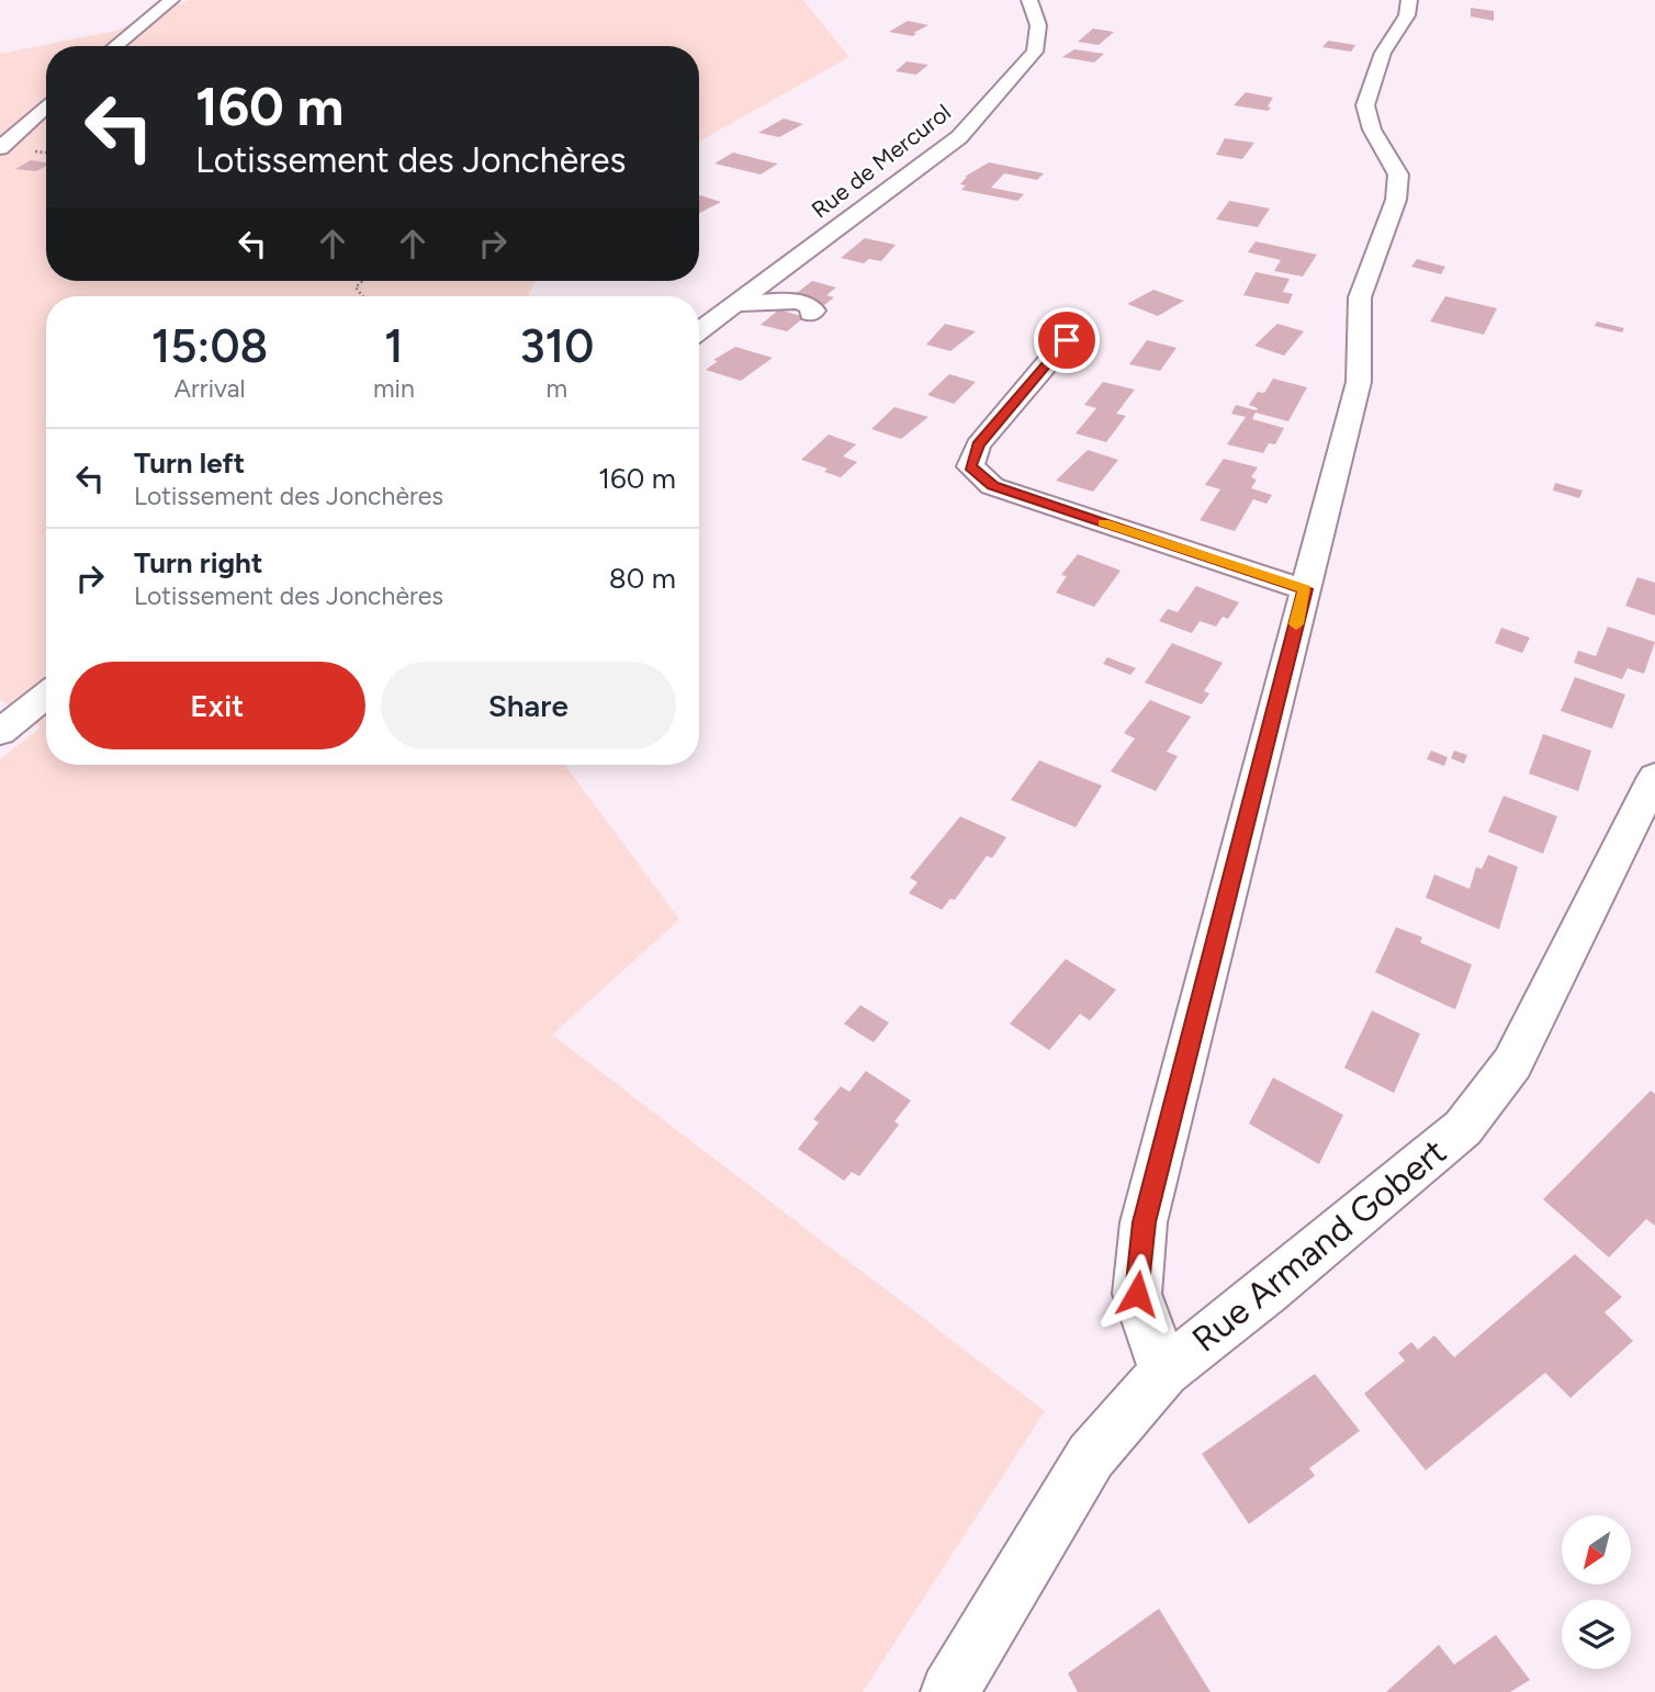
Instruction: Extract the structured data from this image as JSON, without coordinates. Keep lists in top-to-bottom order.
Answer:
{
  "streets": {
    "street": ["Rue de Mercurol", "Rue Armand Gobert"]
  },
  "north": "bottom left",
  "page": {
    "turn": ["160 m", "Lotissement des Jonchères"],
    "eta": [
      "15:08",
      "Arrival",
      "1",
      "min",
      "310",
      "m"
    ],
    "list": [
      {
        "name": "Turn left",
        "note": "Lotissement des Jonchères",
        "value": "160 m"
      },
      {
        "name": "Turn right",
        "note": "Lotissement des Jonchères",
        "value": "80 m"
      }
    ],
    "buttons": ["Exit", "Share"]
  }
}
